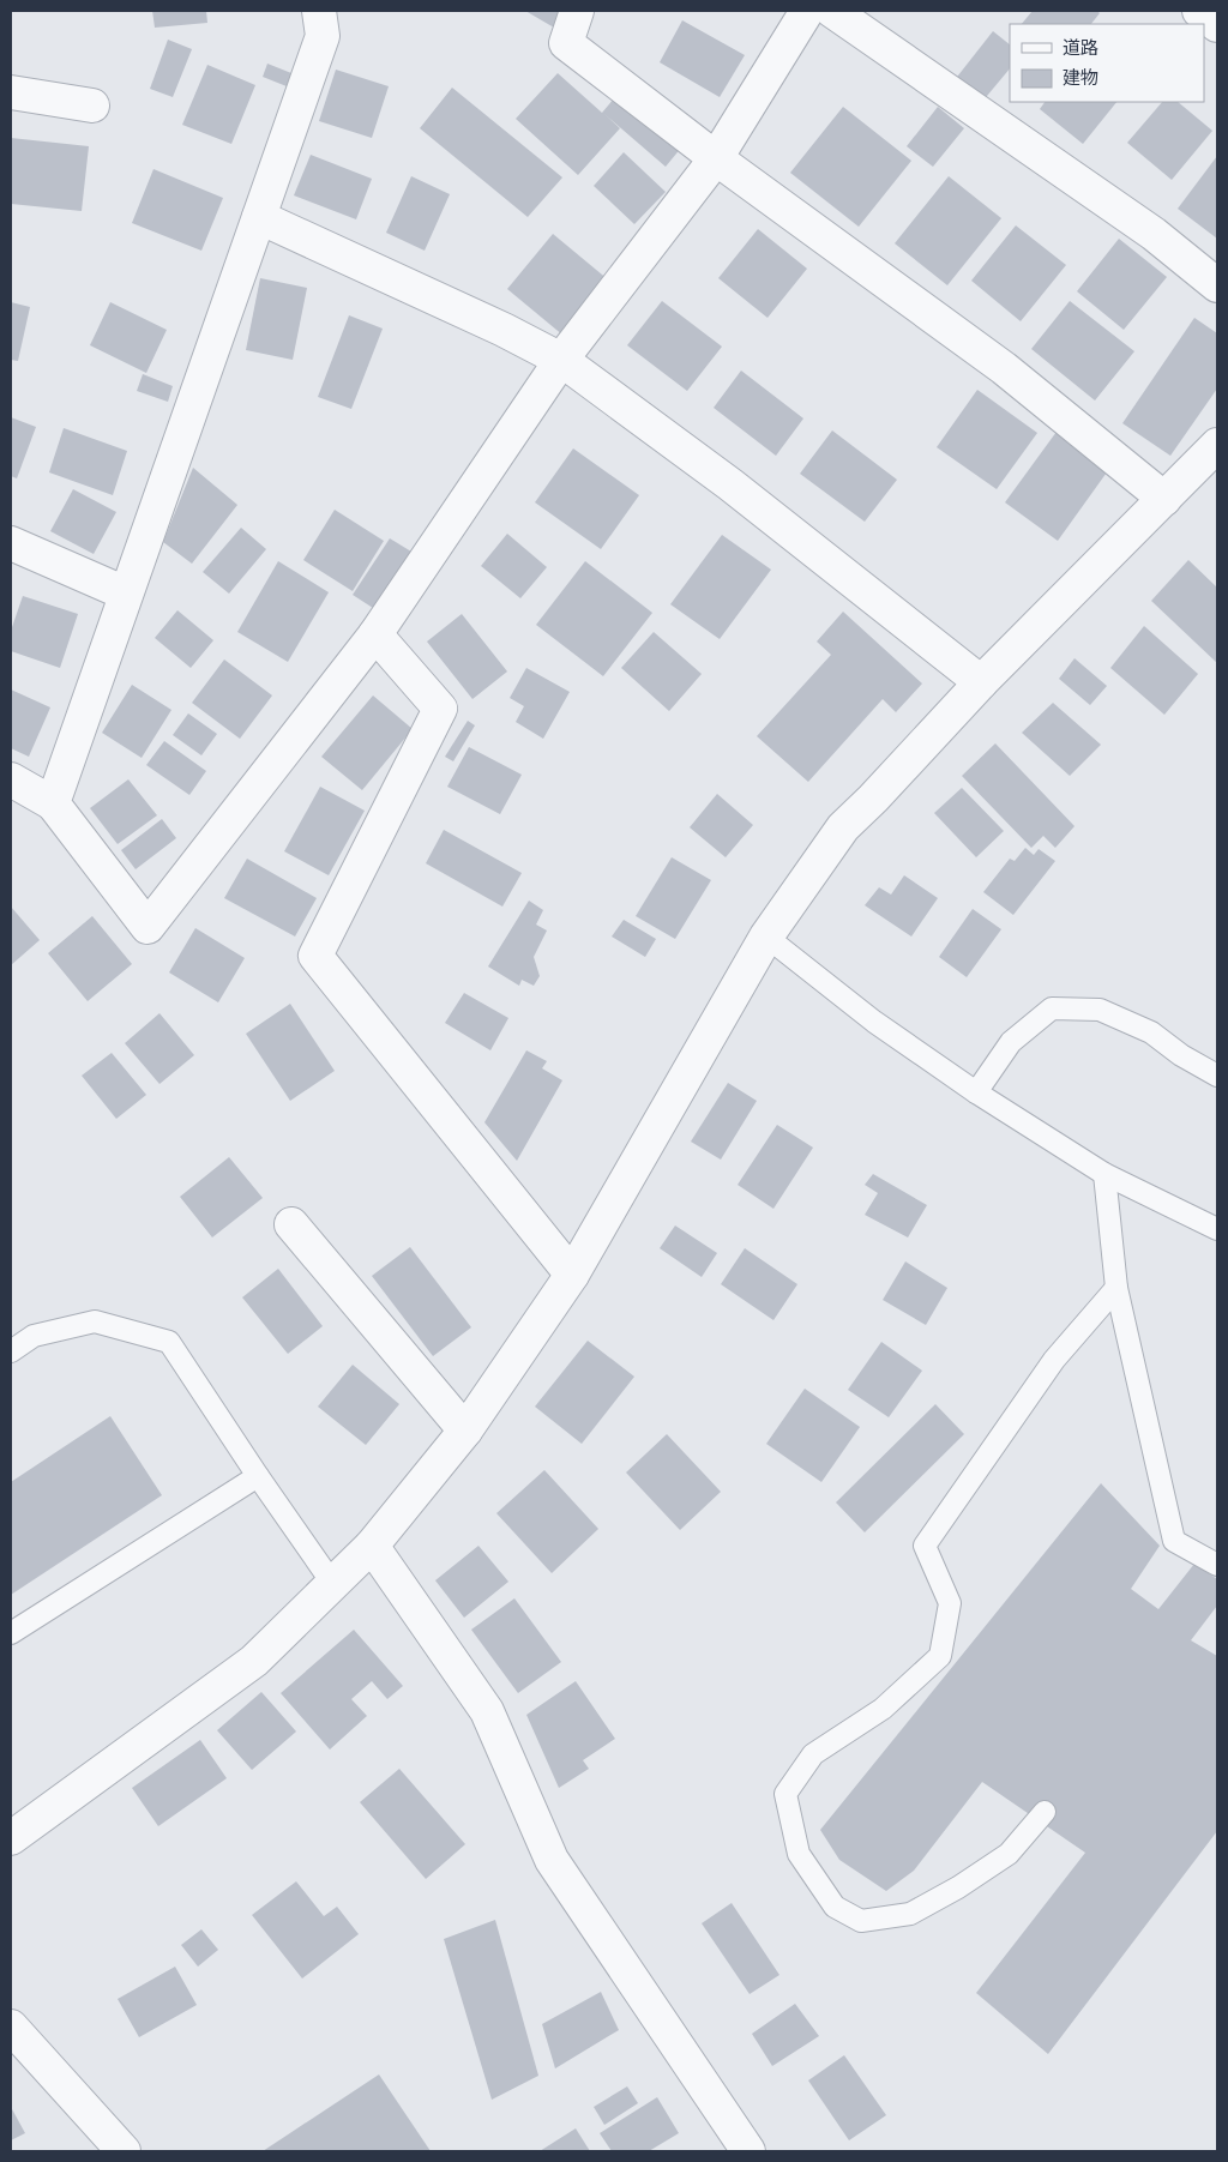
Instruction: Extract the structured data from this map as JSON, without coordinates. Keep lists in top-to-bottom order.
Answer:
{
  "legend": ["道路", "建物"]
}
